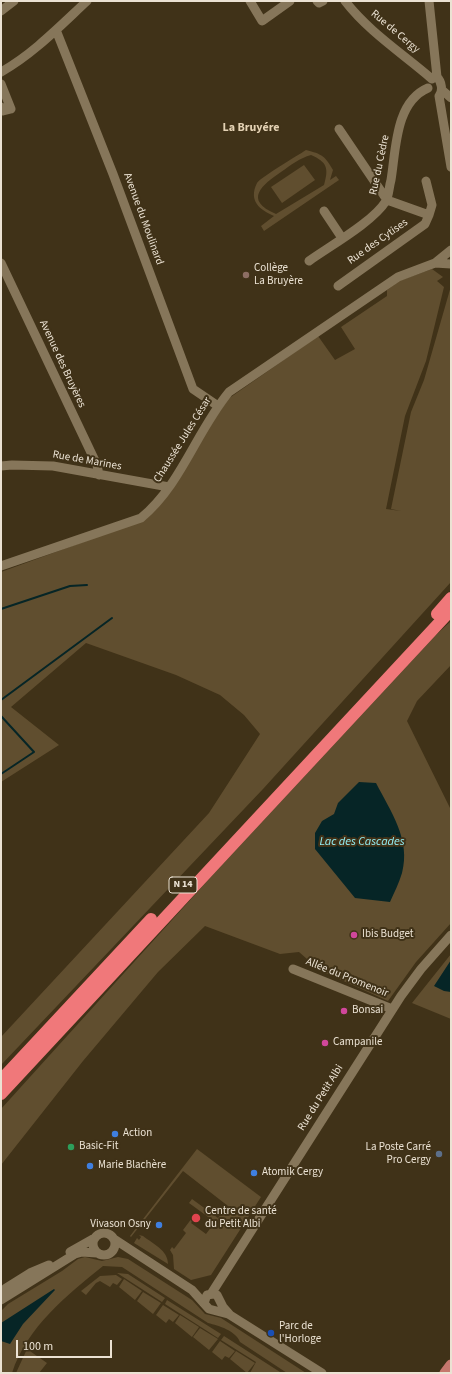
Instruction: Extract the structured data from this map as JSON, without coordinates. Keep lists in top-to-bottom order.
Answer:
{
  "streets": {
    "highway": ["N 14"],
    "street": [
      "Rue de Cergy",
      "Rue du Cèdre",
      "Avenue du Moulinard",
      "Rue des Cytises",
      "Avenue des Bruyères",
      "Chaussée Jules César",
      "Rue de Marines",
      "Allée du Promenoir",
      "Rue du Petit Albi"
    ]
  },
  "crossings": [
    ["Rue du Cèdre", "Rue des Cytises"],
    ["Avenue du Moulinard", "Chaussée Jules César"],
    ["Avenue des Bruyères", "Rue de Marines"],
    ["Chaussée Jules César", "Rue de Marines"],
    ["Allée du Promenoir", "Rue du Petit Albi"]
  ],
  "districts": ["La Bruyére"],
  "water": ["Lac des Cascades"],
  "places": [
    "Collège La Bruyère",
    "Ibis Budget",
    "Bonsai",
    "Campanile",
    "Action",
    "Basic-Fit",
    "La Poste Carré Pro Cergy",
    "Marie Blachère",
    "Atomik Cergy",
    "Centre de santé du Petit Albi",
    "Vivason Osny",
    "Parc de l'Horloge"
  ],
  "scale_bar": "100 m"
}
